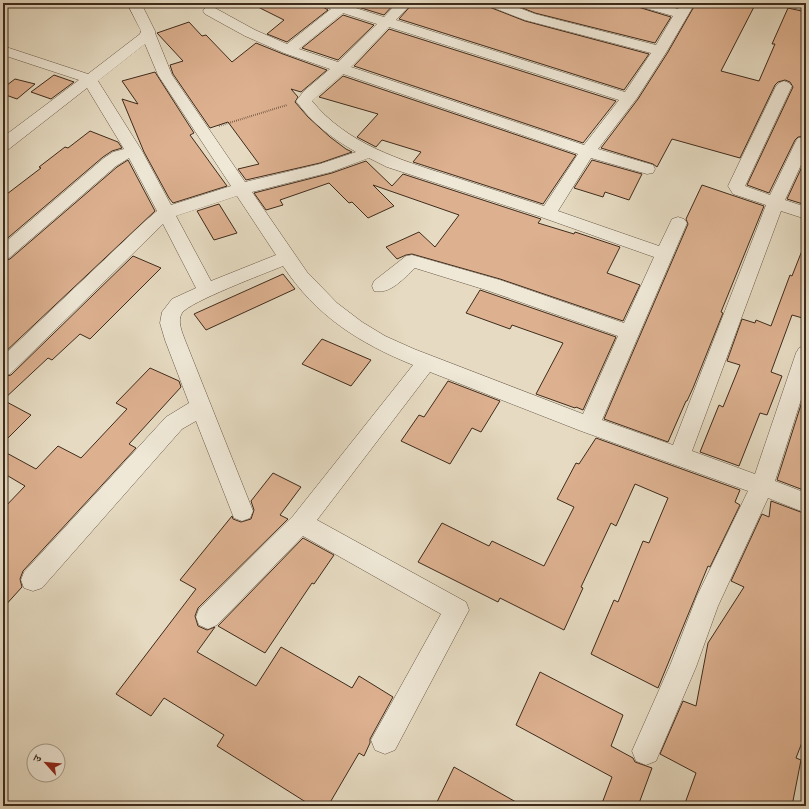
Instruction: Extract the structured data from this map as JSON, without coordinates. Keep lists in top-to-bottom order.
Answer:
{
  "north": "top left"
}
